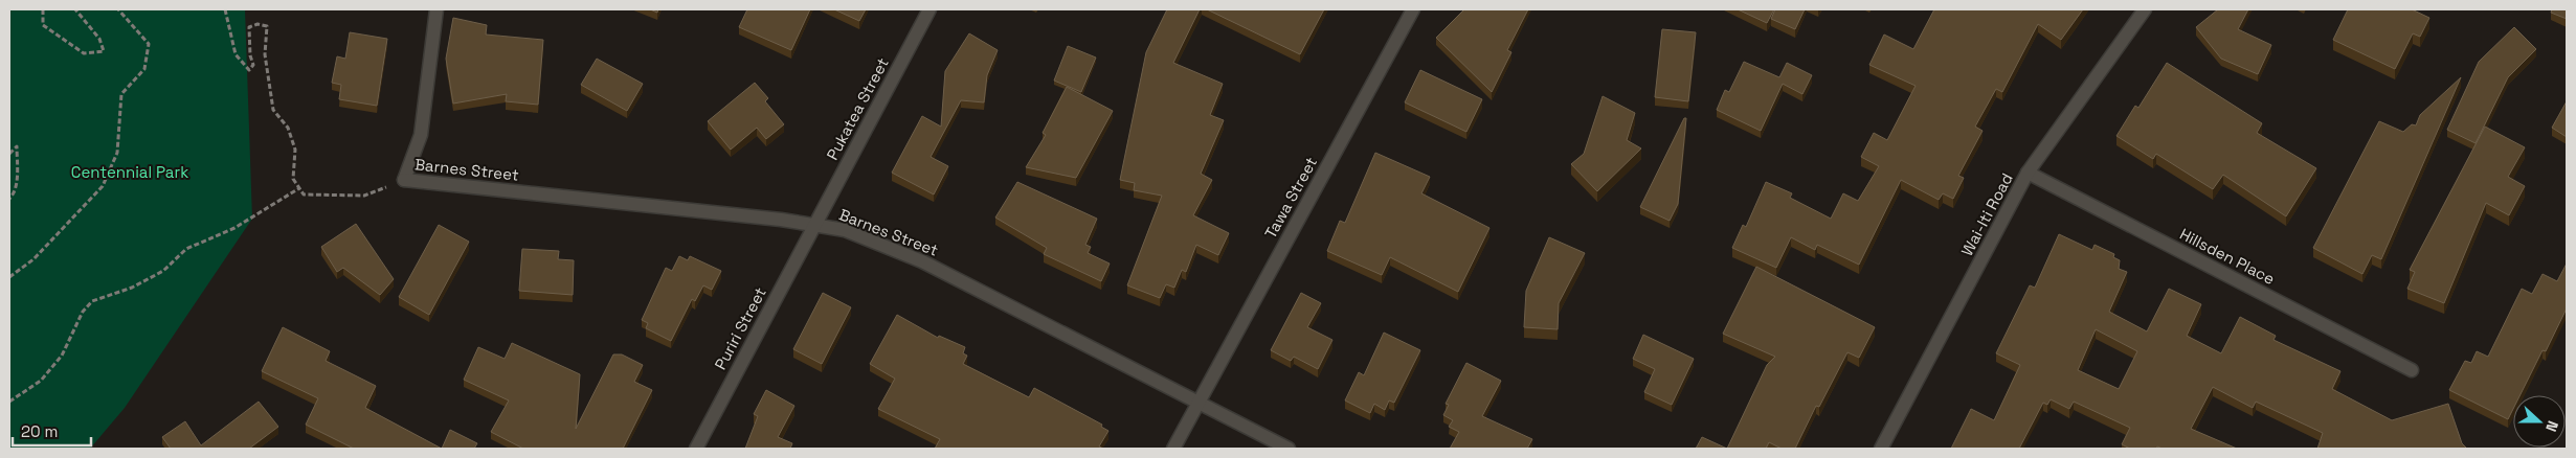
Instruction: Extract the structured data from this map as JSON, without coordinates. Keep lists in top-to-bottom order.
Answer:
{
  "streets": {
    "street": [
      "Pukatea Street",
      "Barnes Street",
      "Tawa Street",
      "Wai-Iti Road",
      "Hillsden Place",
      "Puriri Street"
    ]
  },
  "crossings": [
    ["Pukatea Street", "Barnes Street"],
    ["Pukatea Street", "Puriri Street"],
    ["Barnes Street", "Tawa Street"],
    ["Barnes Street", "Puriri Street"],
    ["Wai-Iti Road", "Hillsden Place"]
  ],
  "parks": ["Centennial Park"],
  "scale_bar": "20 m",
  "north": "right"
}
